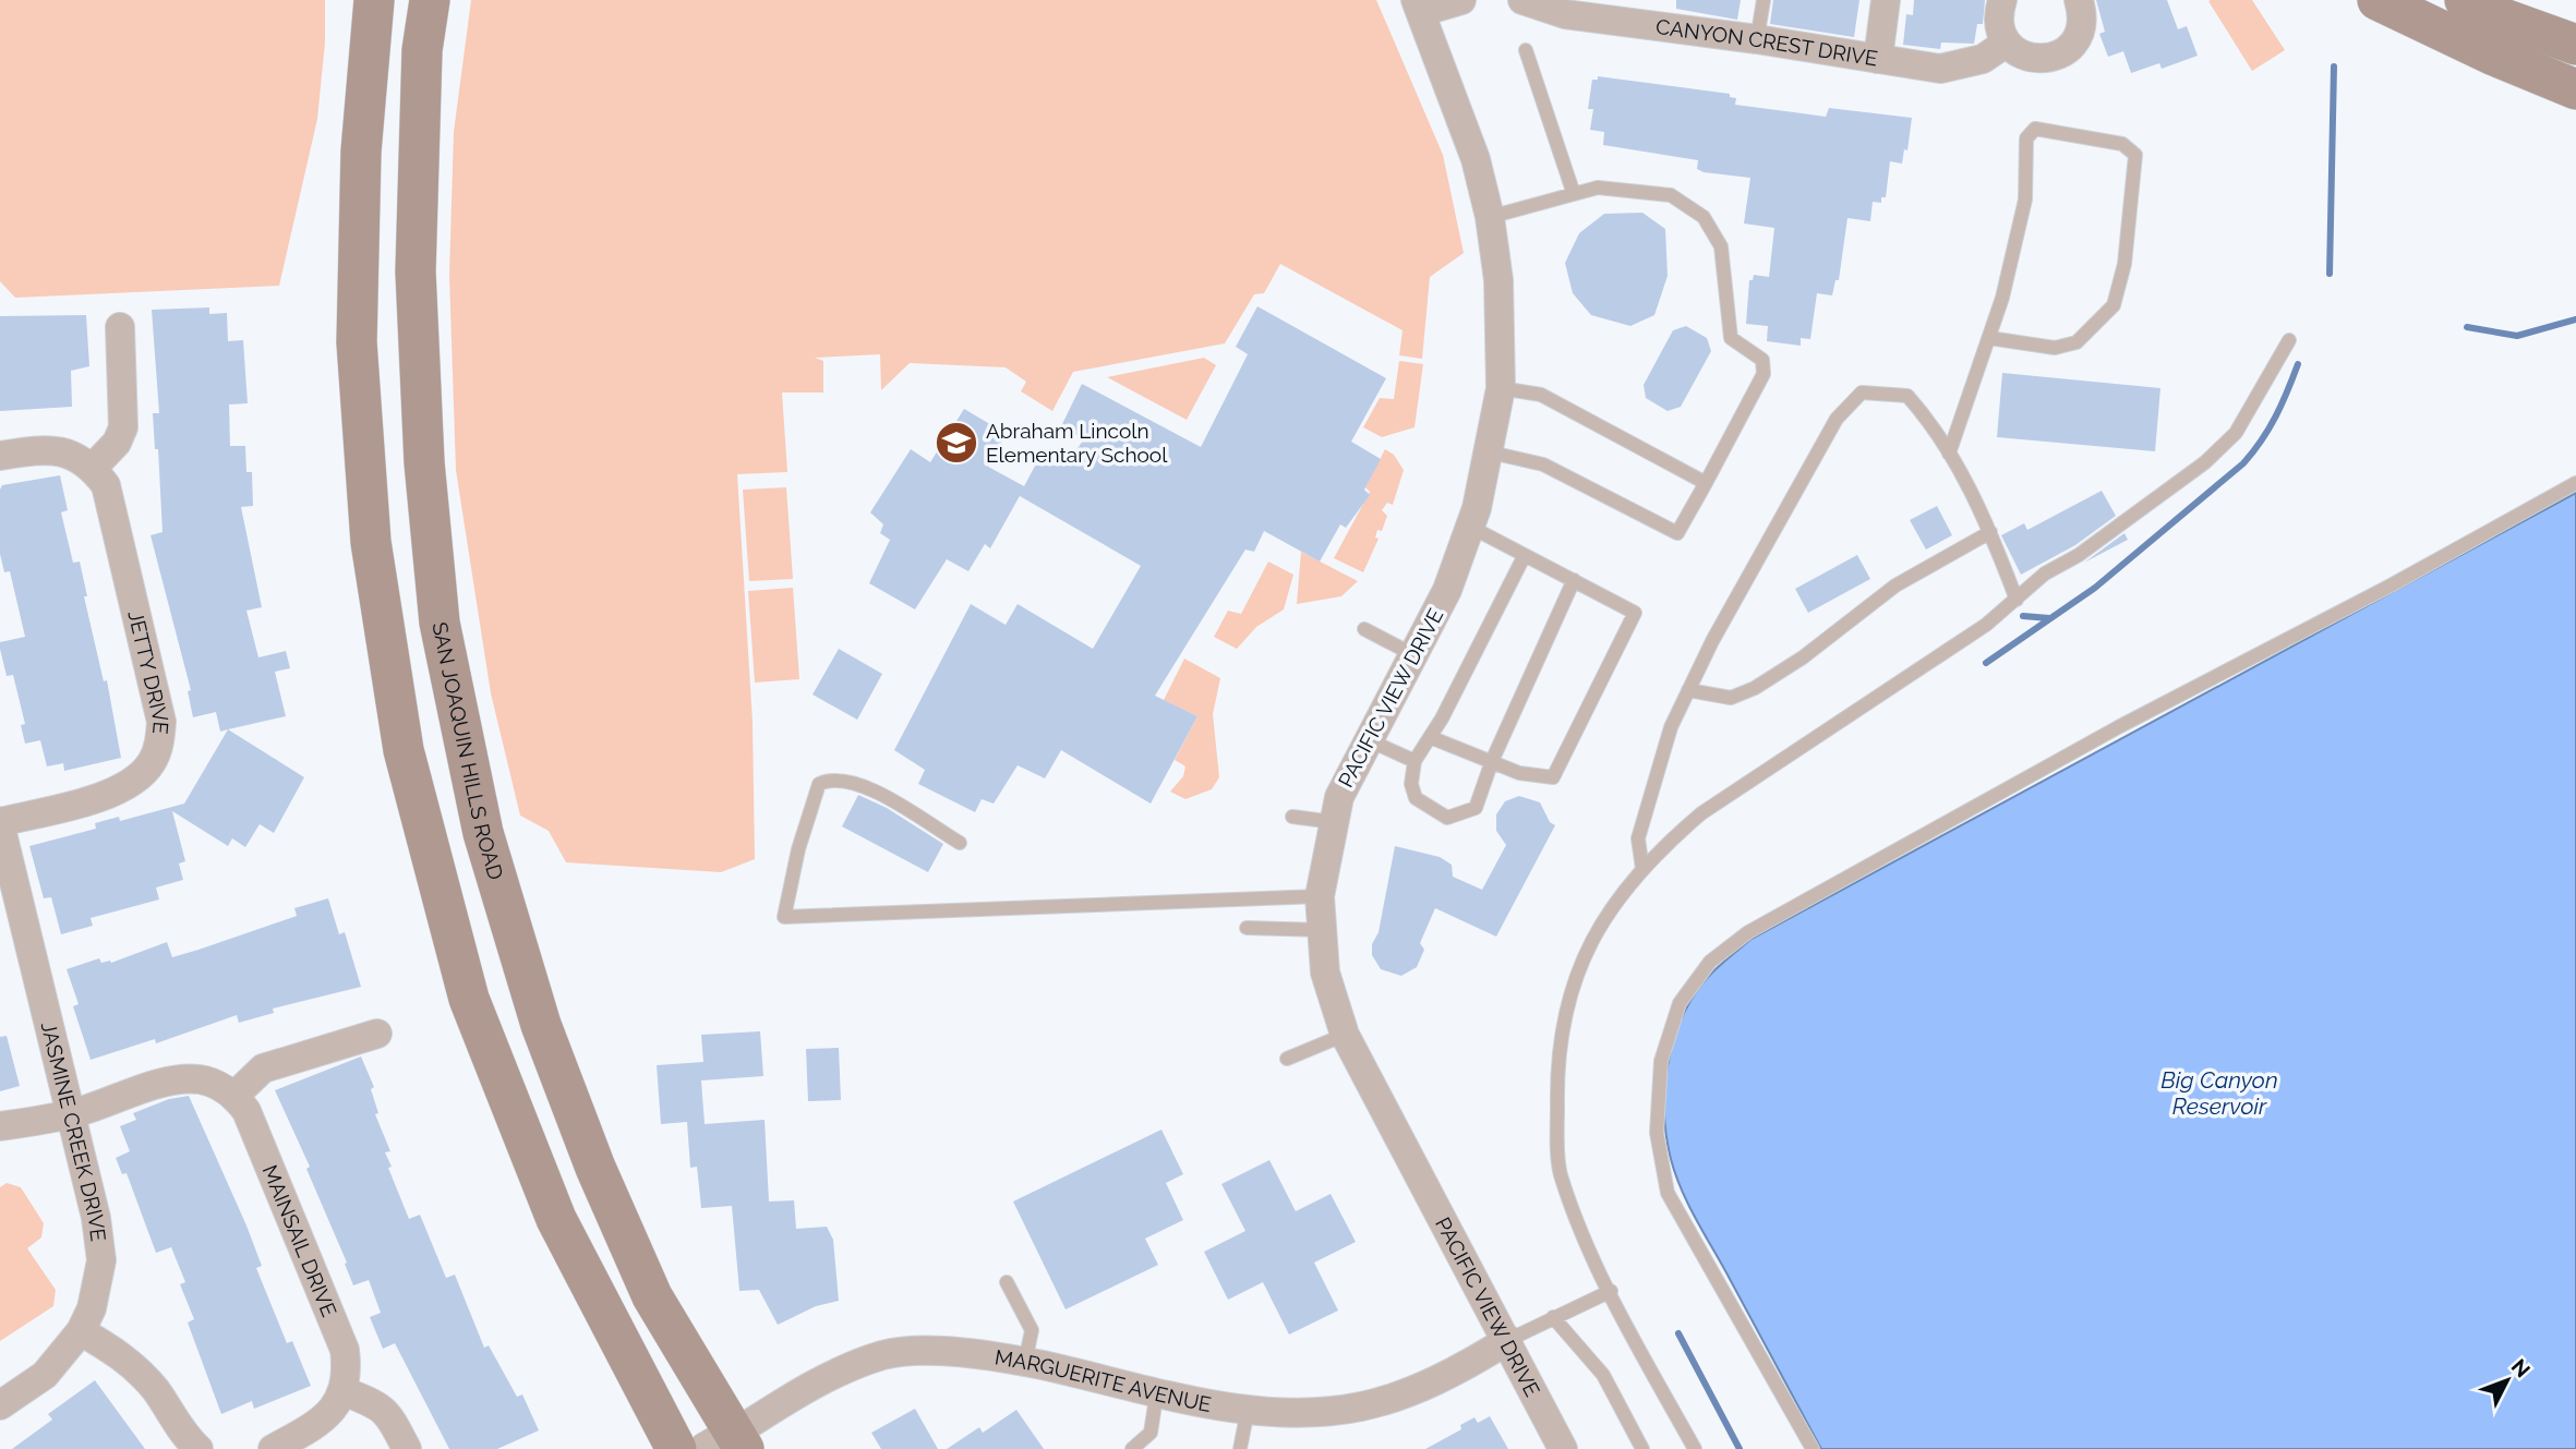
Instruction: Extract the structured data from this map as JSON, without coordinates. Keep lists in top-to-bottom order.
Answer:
{
  "streets": {
    "main road": ["SAN JOAQUIN HILLS ROAD"],
    "street": [
      "CANYON CREST DRIVE",
      "JETTY DRIVE",
      "PACIFIC VIEW DRIVE",
      "JASMINE CREEK DRIVE",
      "MAINSAIL DRIVE",
      "MARGUERITE AVENUE"
    ]
  },
  "crossings": [
    ["JETTY DRIVE", "JASMINE CREEK DRIVE"],
    ["PACIFIC VIEW DRIVE", "MARGUERITE AVENUE"],
    ["SAN JOAQUIN HILLS ROAD", "MARGUERITE AVENUE"]
  ],
  "water": ["Big Canyon Reservoir"],
  "places": {
    "school or university": ["Abraham Lincoln Elementary School"]
  },
  "north": "top right"
}
